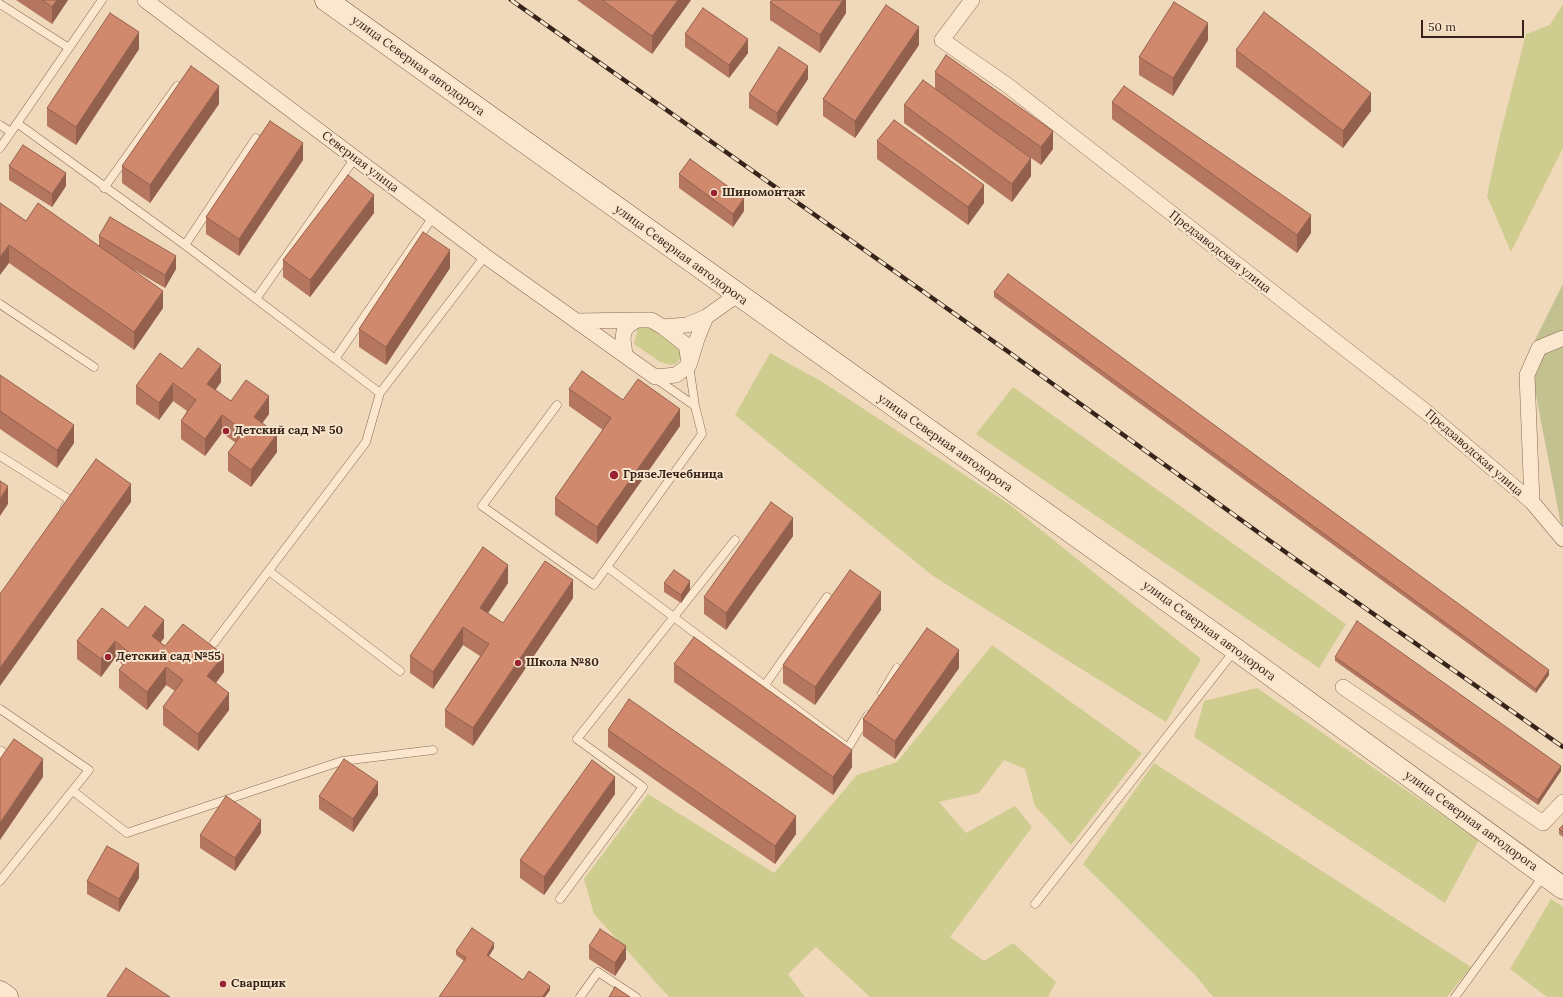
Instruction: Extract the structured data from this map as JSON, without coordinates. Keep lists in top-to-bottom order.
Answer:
{
  "streets": {
    "main road": ["улица Северная автодорога"],
    "street": ["Северная улица", "Предзаводская улица"]
  },
  "places": [
    "Шиномонтаж",
    "Детский сад № 50",
    "ГрязеЛечебница",
    "Детский сад №55",
    "Школа №80",
    "Сварщик"
  ],
  "scale_bar": "50 m"
}
